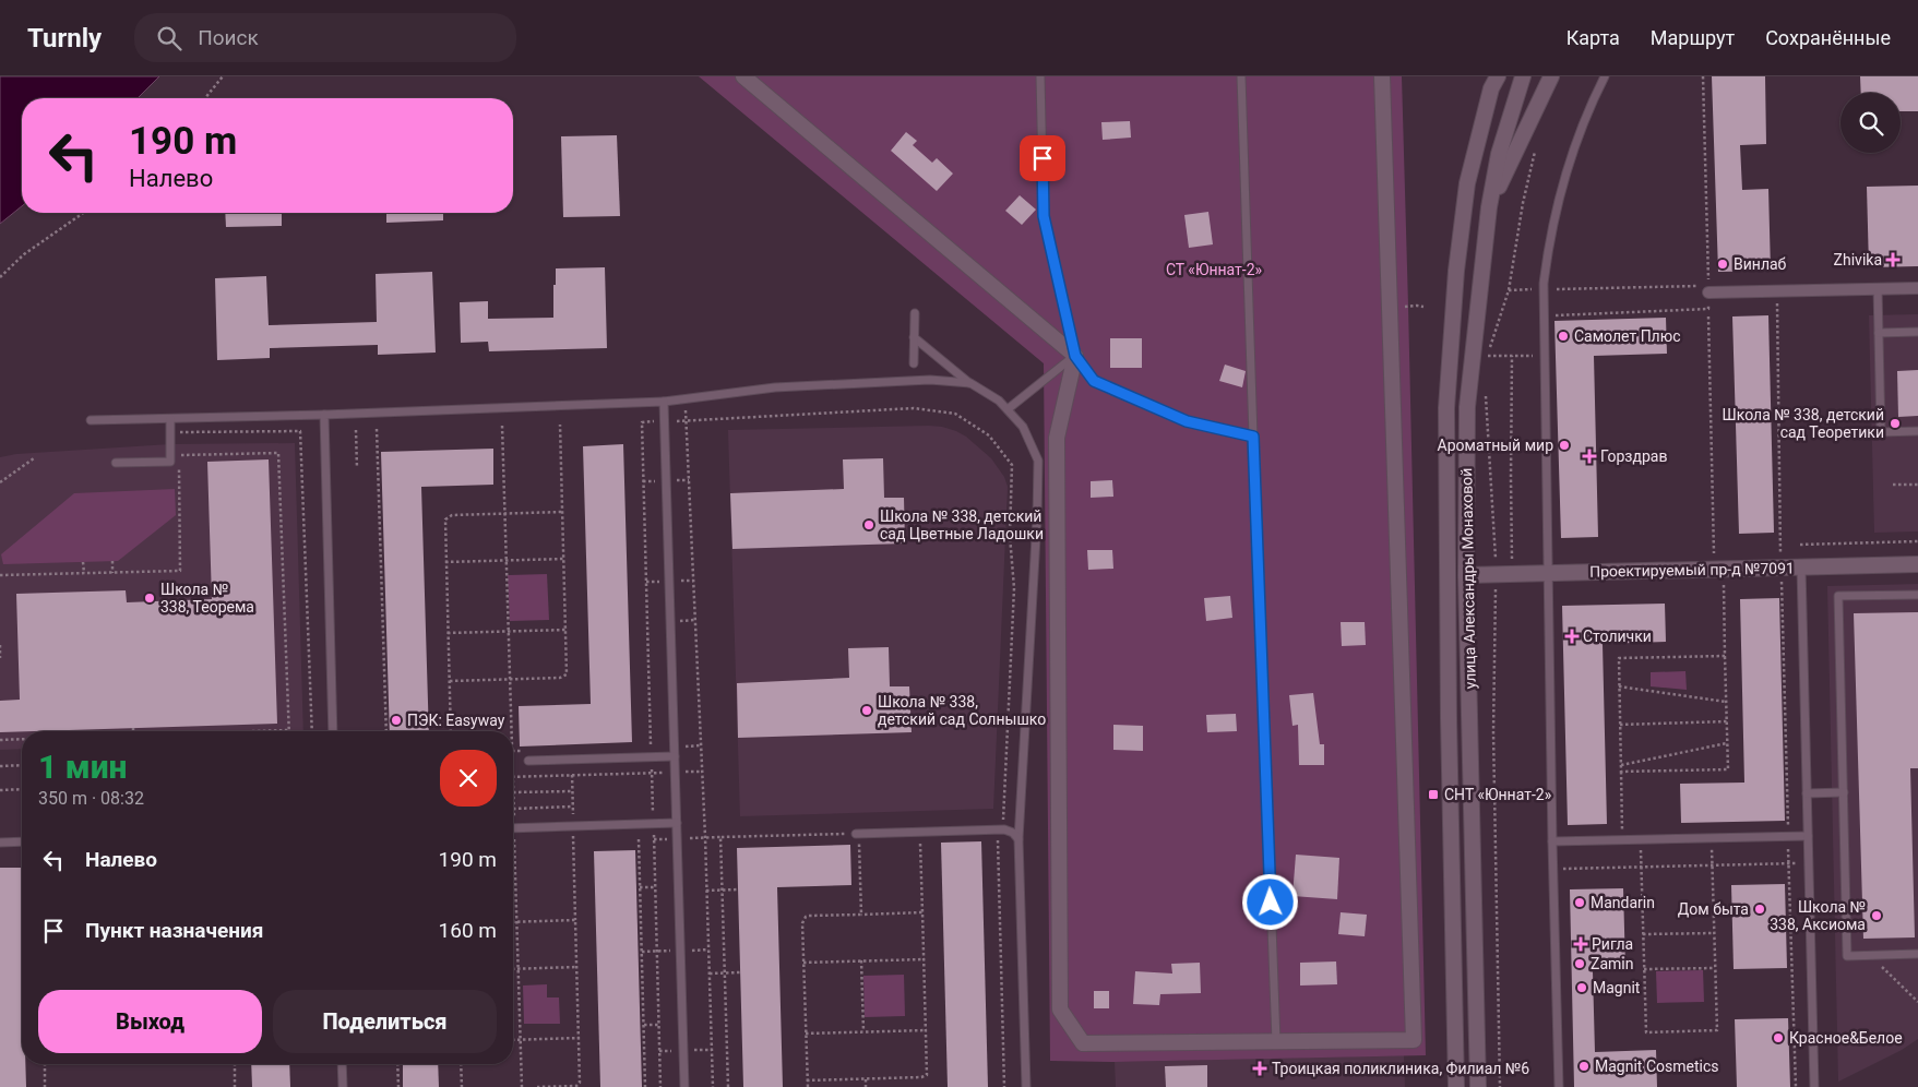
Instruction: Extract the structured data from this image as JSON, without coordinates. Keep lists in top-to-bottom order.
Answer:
{
  "streets": {
    "street": ["Проектируемый пр-д №7091", "улица Александры Монаховой"]
  },
  "crossings": [
    ["Проектируемый пр-д №7091", "улица Александры Монаховой"]
  ],
  "parks": ["СТ «Юннат-2»"],
  "places": {
    "health": [
      "Zhivika",
      "Горздрав",
      "Столички",
      "Ригла",
      "Троицкая поликлиника, Филиал №6"
    ],
    "other": [
      "Винлаб",
      "Самолет Плюс",
      "Школа № 338, детский сад Теоретики",
      "Ароматный мир",
      "Школа № 338, детский сад Цветные Ладошки",
      "Школа № 338, Теорема",
      "Школа № 338, детский сад Солнышко",
      "ПЭК: Easyway",
      "Mandarin",
      "Дом быта",
      "Школа № 338, Аксиома",
      "Zamin",
      "Magnit",
      "Красное&Белое",
      "Magnit Cosmetics"
    ],
    "transit": ["СНТ «Юннат-2»"]
  },
  "page": {
    "header": "Turnly",
    "search": "Поиск",
    "nav": ["Карта", "Маршрут", "Сохранённые"],
    "turn": ["190 m", "Налево"],
    "heading": ["1 мин", "350 m · 08:32"],
    "list": [
      {
        "name": "Налево",
        "value": "190 m"
      },
      {
        "name": "Пункт назначения",
        "value": "160 m"
      }
    ],
    "buttons": ["Выход", "Поделиться"]
  }
}
